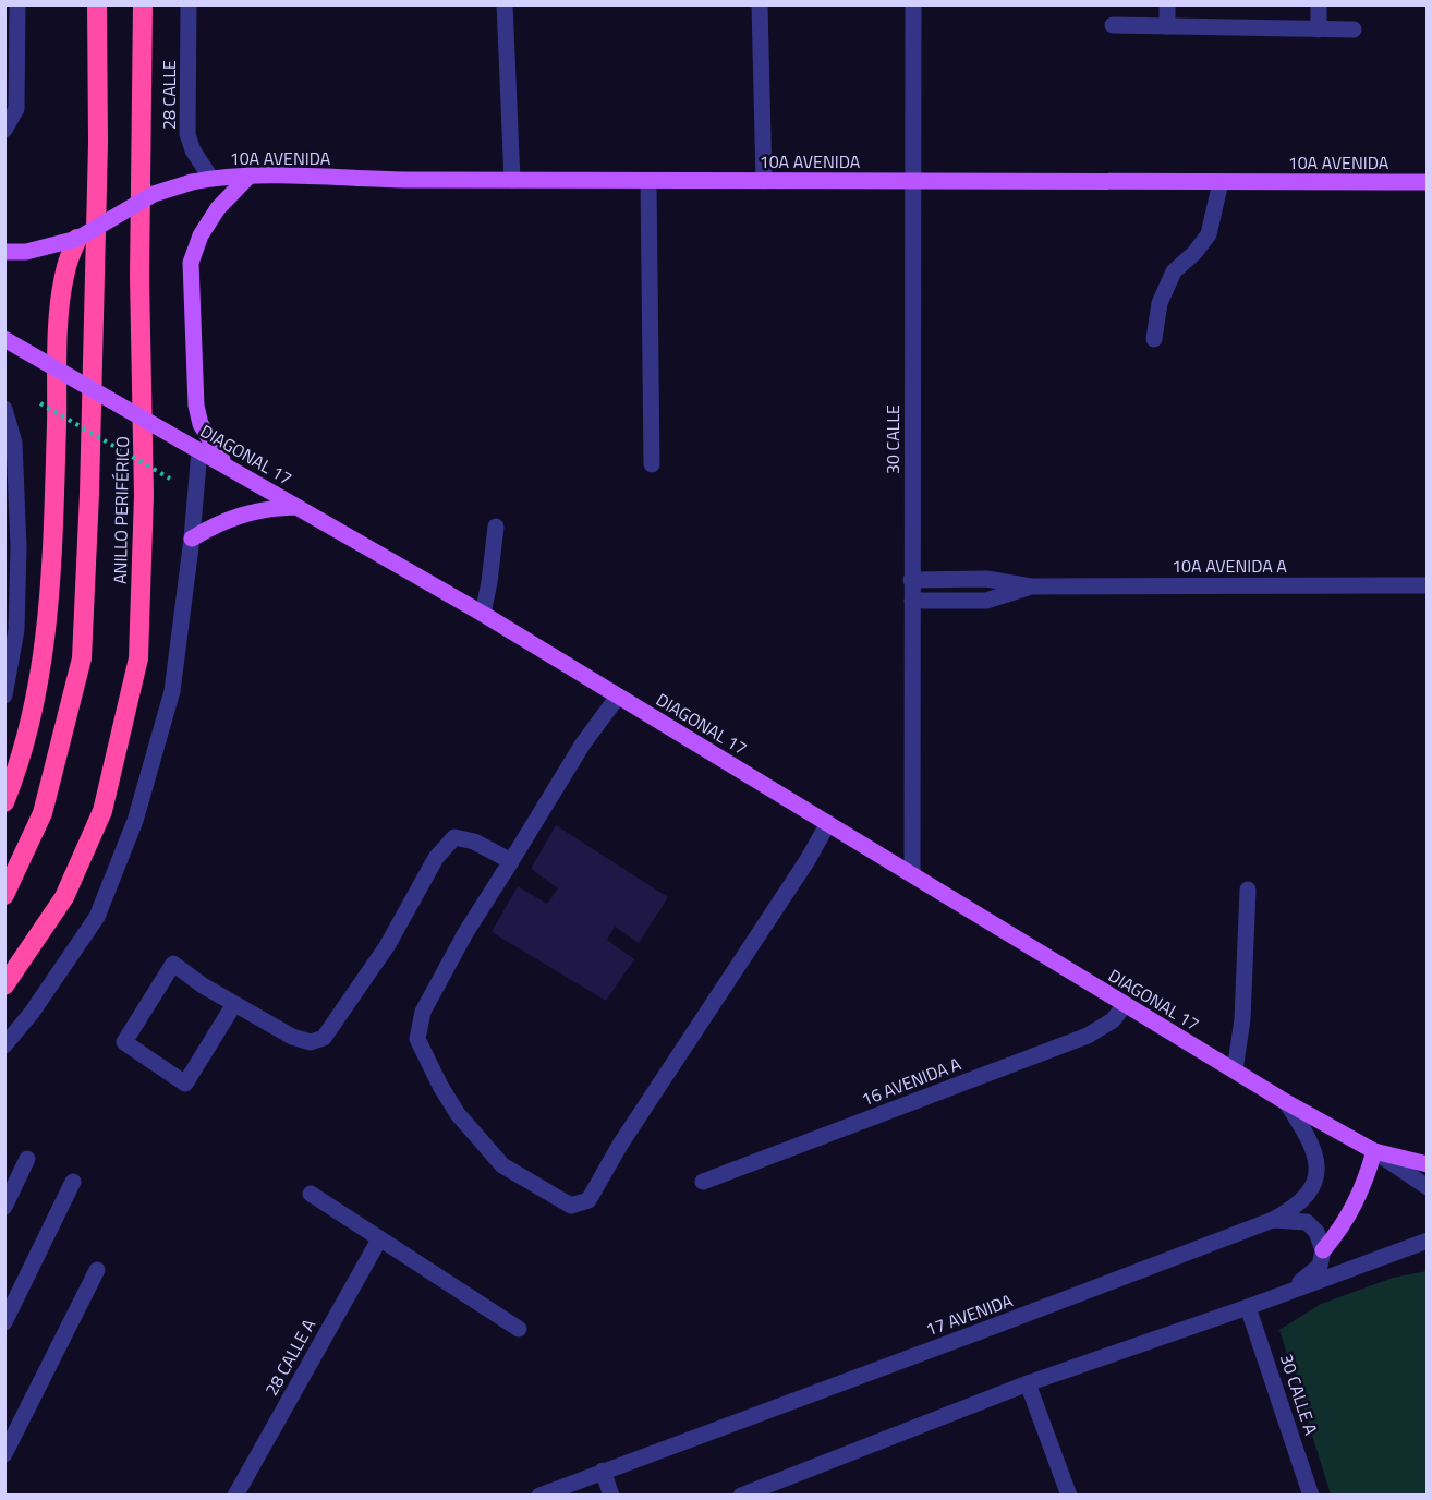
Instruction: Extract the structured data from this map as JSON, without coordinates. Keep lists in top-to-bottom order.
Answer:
{
  "streets": {
    "highway": ["ANILLO PERIFÉRICO"],
    "main road": ["10A AVENIDA", "DIAGONAL 17"],
    "street": [
      "28 CALLE",
      "30 CALLE",
      "10A AVENIDA A",
      "16 AVENIDA A",
      "17 AVENIDA",
      "28 CALLE A",
      "30 CALLE A"
    ]
  },
  "crossings": [
    ["28 CALLE", "10A AVENIDA"],
    ["10A AVENIDA", "30 CALLE"],
    ["30 CALLE", "DIAGONAL 17"],
    ["30 CALLE", "10A AVENIDA A"],
    ["DIAGONAL 17", "16 AVENIDA A"],
    ["DIAGONAL 17", "17 AVENIDA"]
  ]
}
